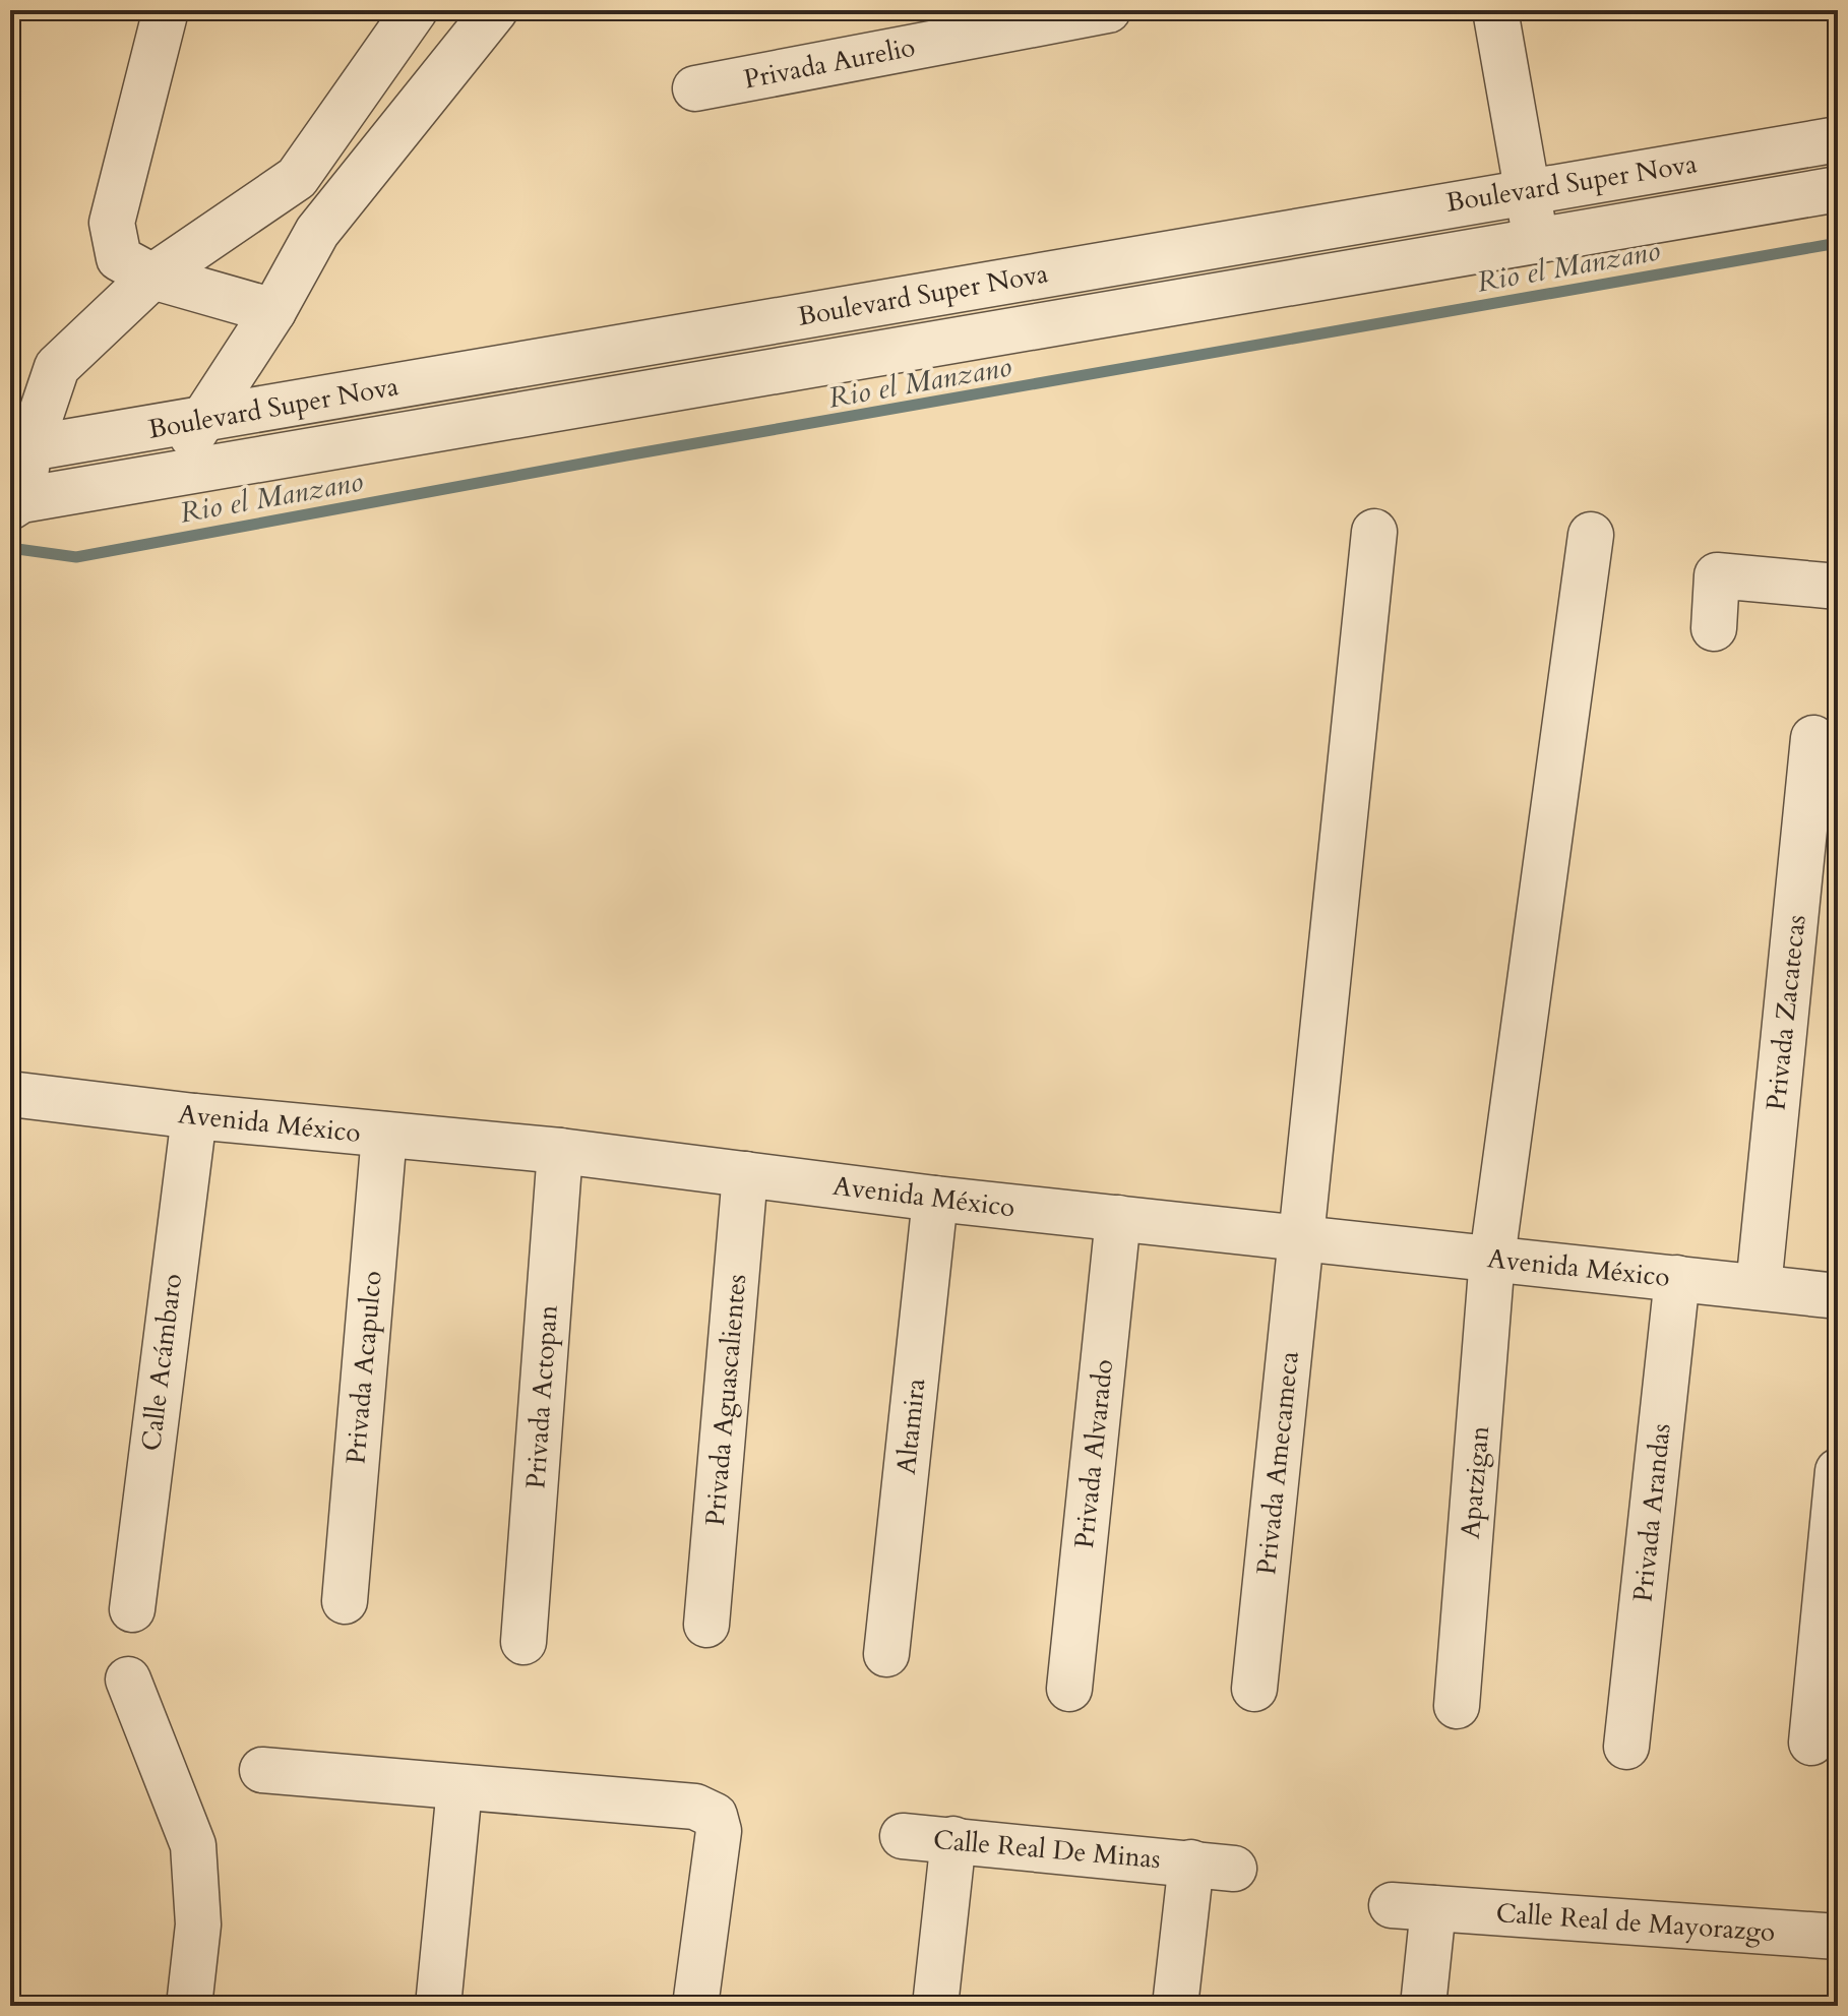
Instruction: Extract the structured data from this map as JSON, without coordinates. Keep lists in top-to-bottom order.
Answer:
{
  "streets": {
    "street": [
      "Privada Aurelio",
      "Boulevard Super Nova",
      "Privada Zacatecas",
      "Avenida México",
      "Calle Acámbaro",
      "Privada Acapulco",
      "Privada Actopan",
      "Privada Aguascalientes",
      "Altamira",
      "Privada Alvarado",
      "Privada Amecameca",
      "Apatzigan",
      "Privada Arandas",
      "Calle Real De Minas",
      "Calle Real de Mayorazgo"
    ]
  },
  "crossings": [
    ["Privada Zacatecas", "Avenida México"],
    ["Avenida México", "Calle Acámbaro"],
    ["Avenida México", "Privada Acapulco"],
    ["Avenida México", "Privada Actopan"],
    ["Avenida México", "Privada Aguascalientes"],
    ["Avenida México", "Altamira"],
    ["Avenida México", "Privada Alvarado"],
    ["Avenida México", "Privada Amecameca"],
    ["Avenida México", "Apatzigan"],
    ["Avenida México", "Privada Arandas"]
  ],
  "water": ["Rio el Manzano"]
}
